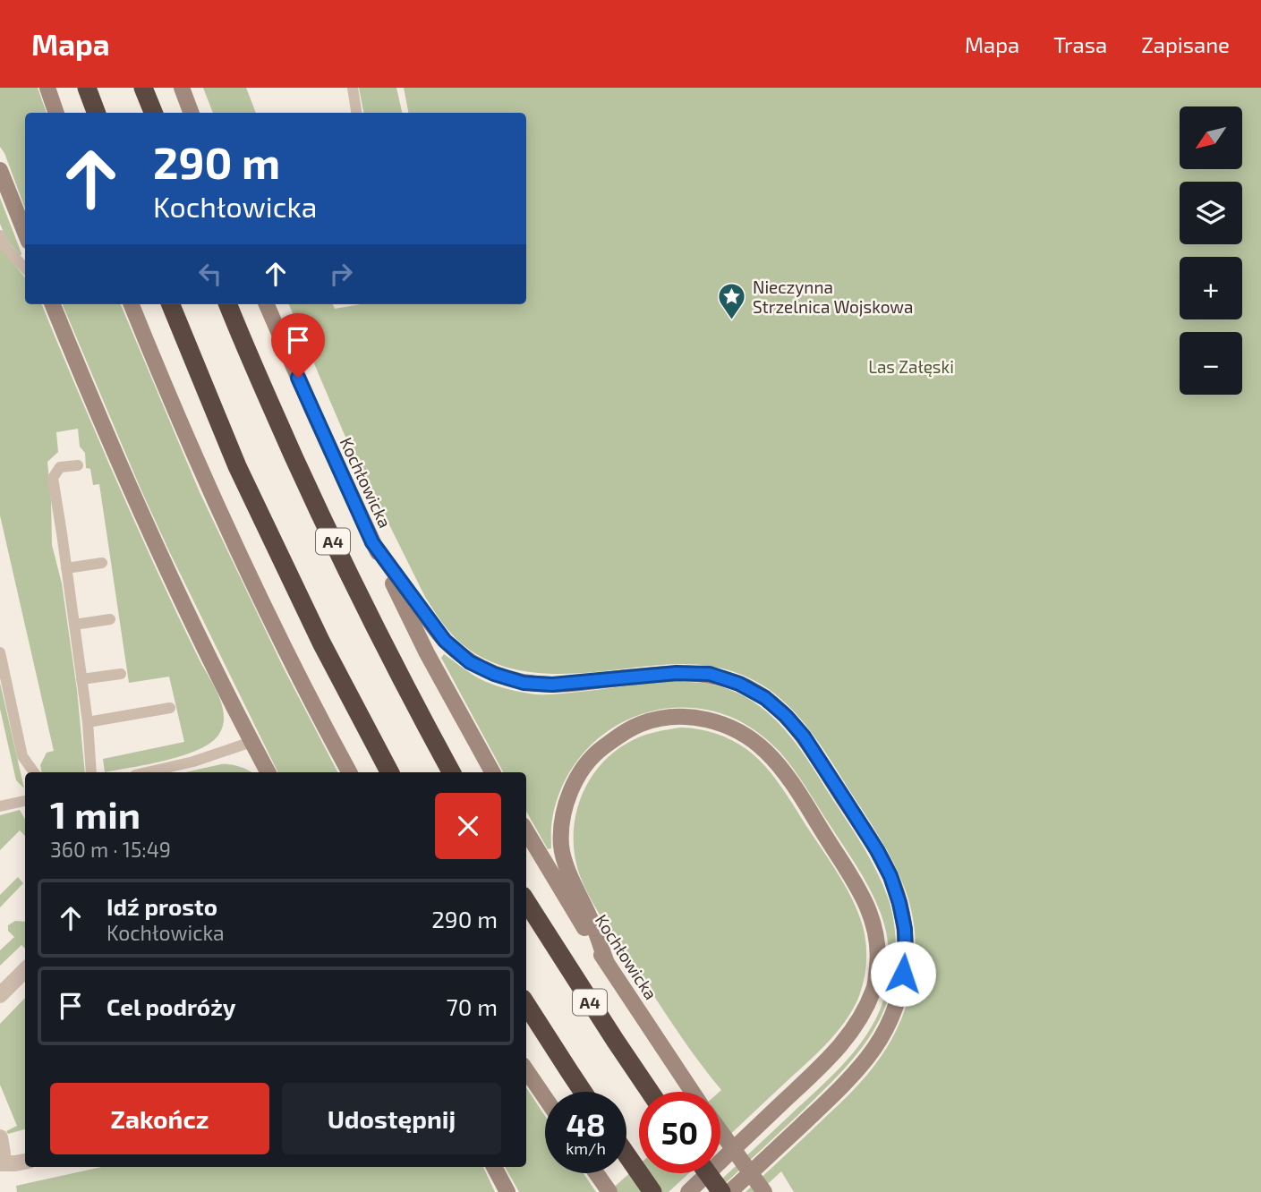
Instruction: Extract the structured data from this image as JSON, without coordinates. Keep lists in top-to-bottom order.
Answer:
{
  "streets": {
    "highway": ["A4"],
    "main road": ["Kochłowicka"]
  },
  "parks": ["Las Załęski"],
  "places": {
    "place": ["Nieczynna Strzelnica Wojskowa"]
  },
  "north": "bottom left",
  "page": {
    "header": "Mapa",
    "nav": ["Mapa", "Trasa", "Zapisane"],
    "map_buttons": ["+", "−"],
    "turn": ["290 m", "Kochłowicka"],
    "heading": ["1 min", "360 m · 15:49"],
    "list": [
      {
        "name": "Idź prosto",
        "note": "Kochłowicka",
        "value": "290 m"
      },
      {
        "name": "Cel podróży",
        "value": "70 m"
      }
    ],
    "buttons": ["Zakończ", "Udostępnij"],
    "speed": "48 km/h",
    "limit": "50"
  }
}
